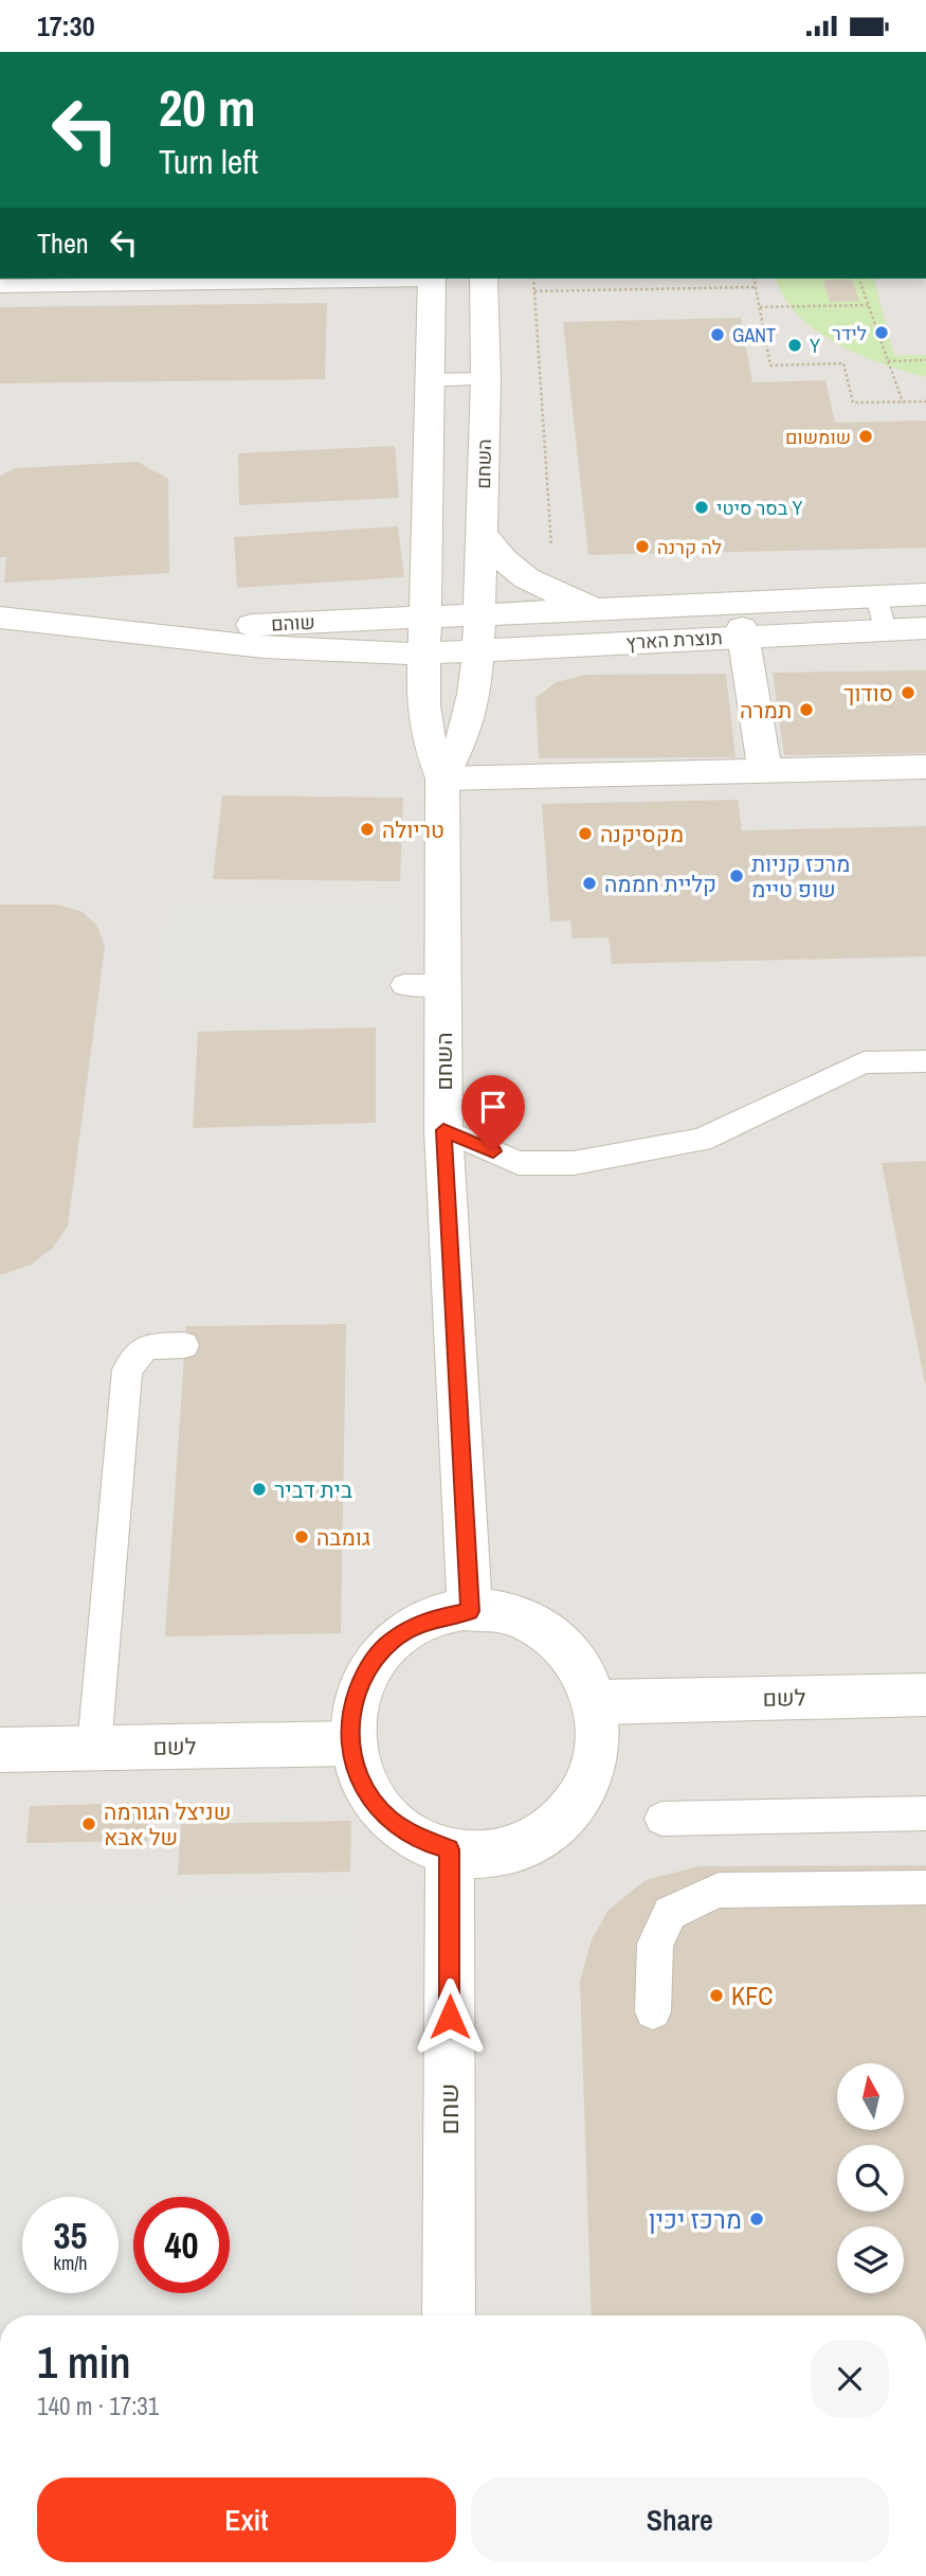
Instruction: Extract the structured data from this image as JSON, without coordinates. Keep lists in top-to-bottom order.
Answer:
{
  "streets": {
    "street": [
      "השחם",
      "שוהם",
      "תוצרת הארץ",
      "לשם",
      "שחם"
    ]
  },
  "crossings": [
    ["השחם", "שוהם"],
    ["השחם", "תוצרת הארץ"],
    ["השחם", "לשם"],
    ["השחם", "שחם"],
    ["שוהם", "תוצרת הארץ"],
    ["לשם", "שחם"]
  ],
  "places": [
    "לידר",
    "GANT",
    "Y",
    "שומשום",
    "בסר סיטי Y",
    "לה קרנה",
    "סודוך",
    "תמרה",
    "טריולה",
    "מקסיקנה",
    "מרכז קניות שופ טיימ",
    "קליית חממה",
    "בית דביר",
    "גומבה",
    "שניצל הגורמה של אבא",
    "KFC",
    "מרכז יכין"
  ],
  "north": "top",
  "page": {
    "status": "17:30",
    "turn": ["20 m", "Turn left"],
    "then": "Then",
    "speed": "35 km/h",
    "limit": "40",
    "heading": ["1 min", "140 m · 17:31"],
    "buttons": ["Exit", "Share"]
  }
}
